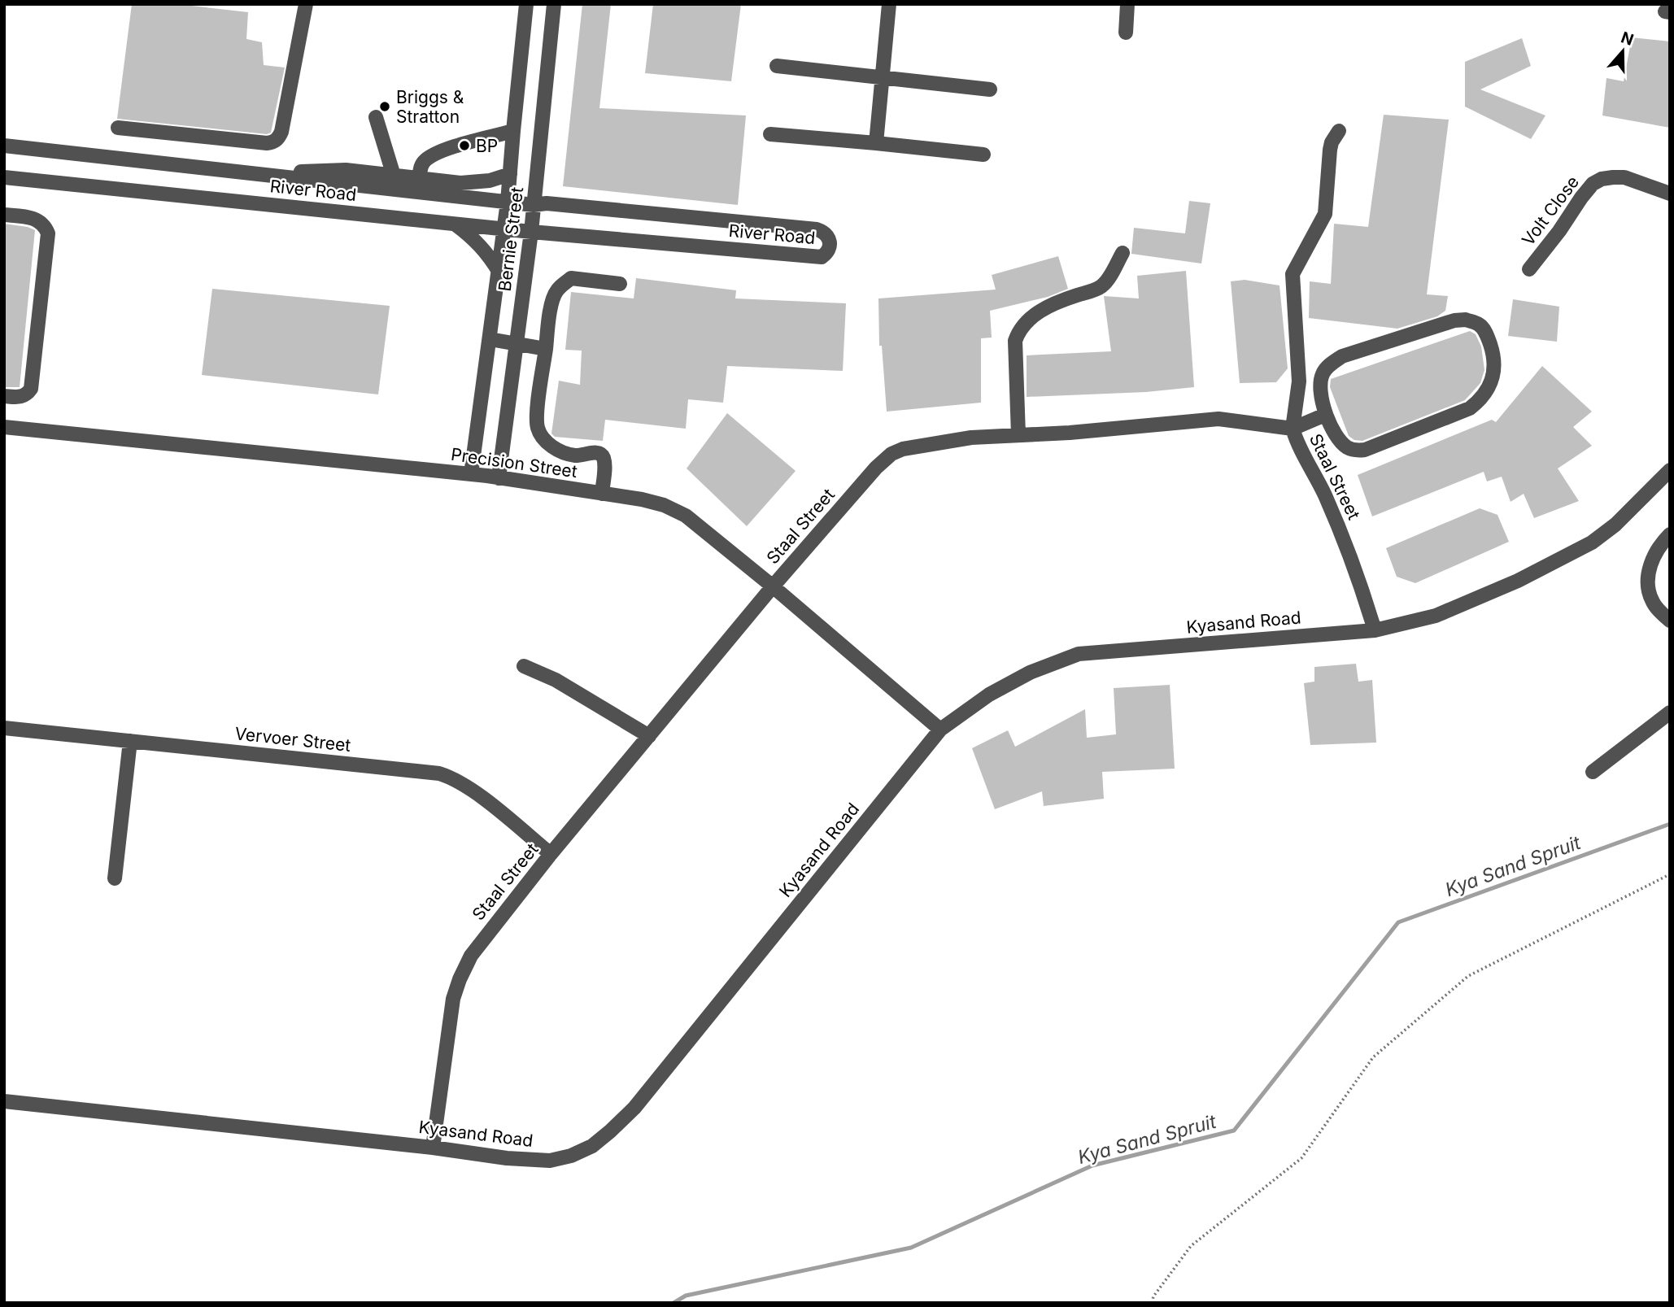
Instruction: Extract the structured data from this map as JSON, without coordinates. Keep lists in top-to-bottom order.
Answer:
{
  "streets": {
    "street": [
      "River Road",
      "Volt Close",
      "Bernie Street",
      "Precision Street",
      "Staal Street",
      "Kyasand Road",
      "Vervoer Street"
    ]
  },
  "crossings": [
    ["River Road", "Bernie Street"],
    ["Bernie Street", "Precision Street"],
    ["Precision Street", "Staal Street"],
    ["Precision Street", "Kyasand Road"],
    ["Staal Street", "Kyasand Road"],
    ["Staal Street", "Vervoer Street"]
  ],
  "water": ["Kya Sand Spruit"],
  "places": ["Briggs & Stratton", "BP"],
  "north": "top"
}
